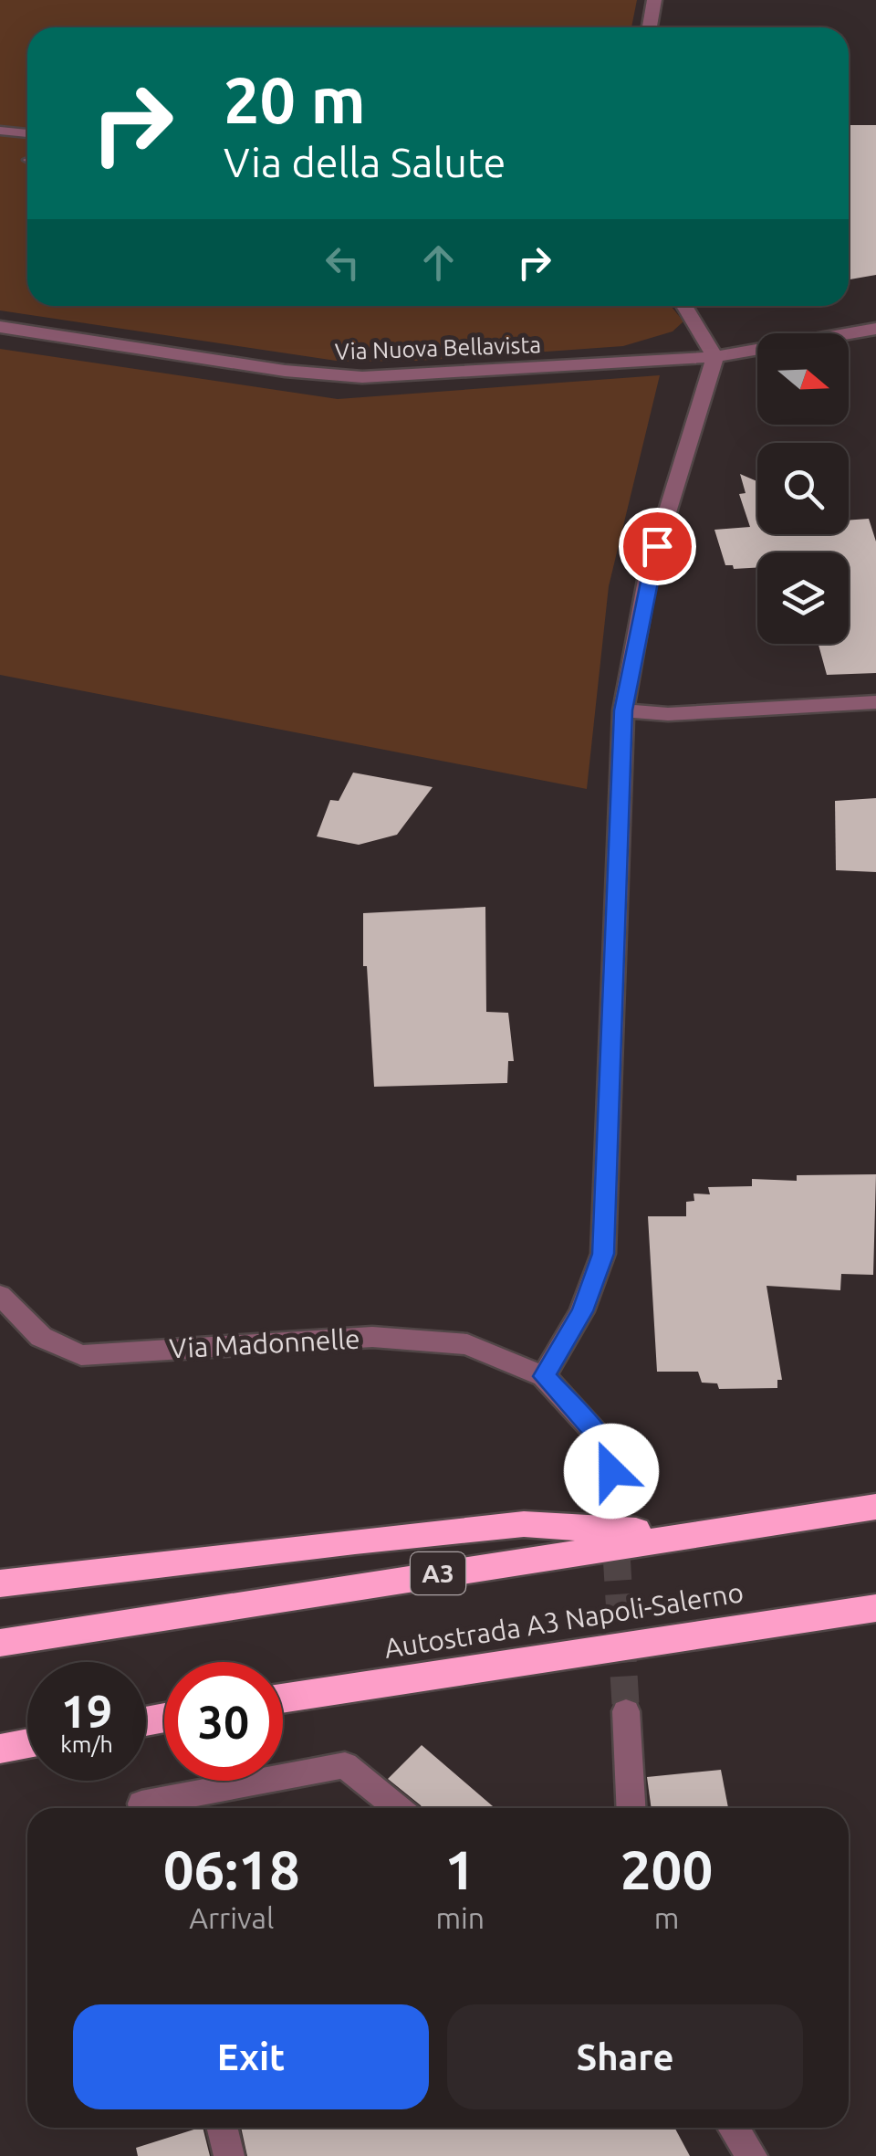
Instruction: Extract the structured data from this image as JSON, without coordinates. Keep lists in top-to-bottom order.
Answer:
{
  "streets": {
    "highway": ["A3", "Autostrada A3 Napoli-Salerno"],
    "street": ["Via Nuova Bellavista", "Via Madonnelle"]
  },
  "north": "right",
  "page": {
    "turn": ["20 m", "Via della Salute"],
    "speed": "19 km/h",
    "limit": "30",
    "eta": [
      "06:18",
      "Arrival",
      "1",
      "min",
      "200",
      "m"
    ],
    "buttons": ["Exit", "Share"]
  }
}
